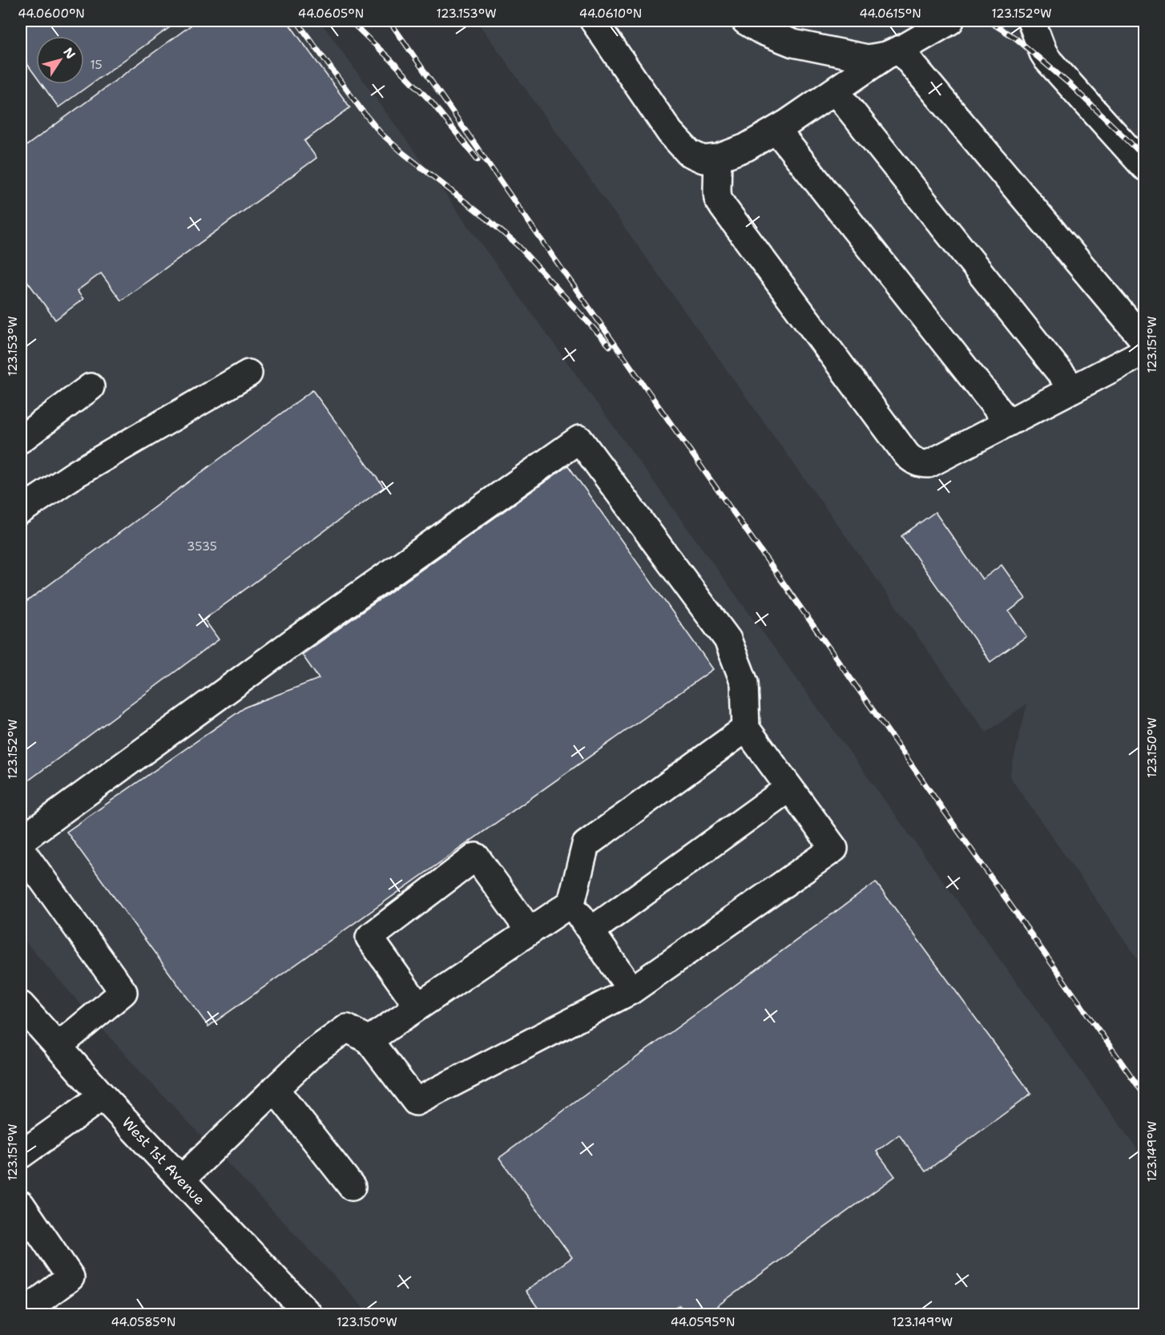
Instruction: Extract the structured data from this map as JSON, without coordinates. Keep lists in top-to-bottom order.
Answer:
{
  "streets": {
    "street": ["West 1st Avenue"]
  },
  "house_numbers": ["15", "3535"],
  "north": "top right",
  "coordinates": [
    "44.0600°N",
    "44.0605°N",
    "123.153°W",
    "44.0610°N",
    "44.0615°N",
    "123.152°W",
    "123.151°W",
    "123.150°W",
    "123.149°W",
    "44.0585°N",
    "44.0595°N"
  ]
}
